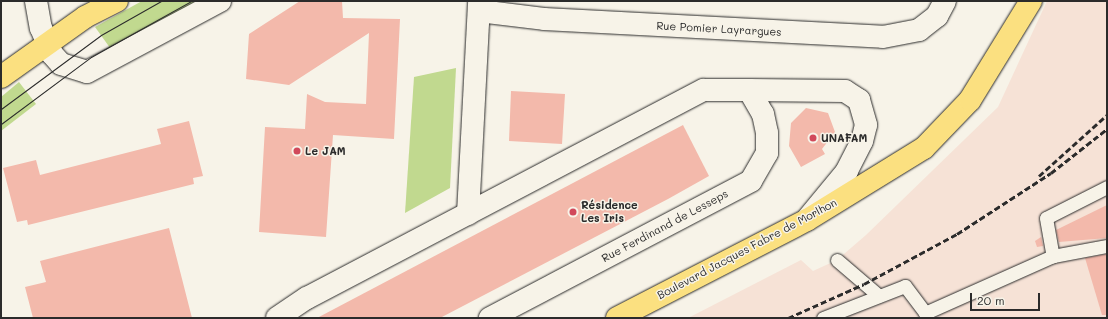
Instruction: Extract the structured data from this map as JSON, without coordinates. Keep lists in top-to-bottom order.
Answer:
{
  "streets": {
    "main road": ["Boulevard Jacques Fabre de Morlhon"],
    "street": ["Rue Pomier Layrargues", "Rue Ferdinand de Lesseps"]
  },
  "places": ["UNAFAM", "Le JAM", "Résidence Les Iris"],
  "scale_bar": "20 m"
}
